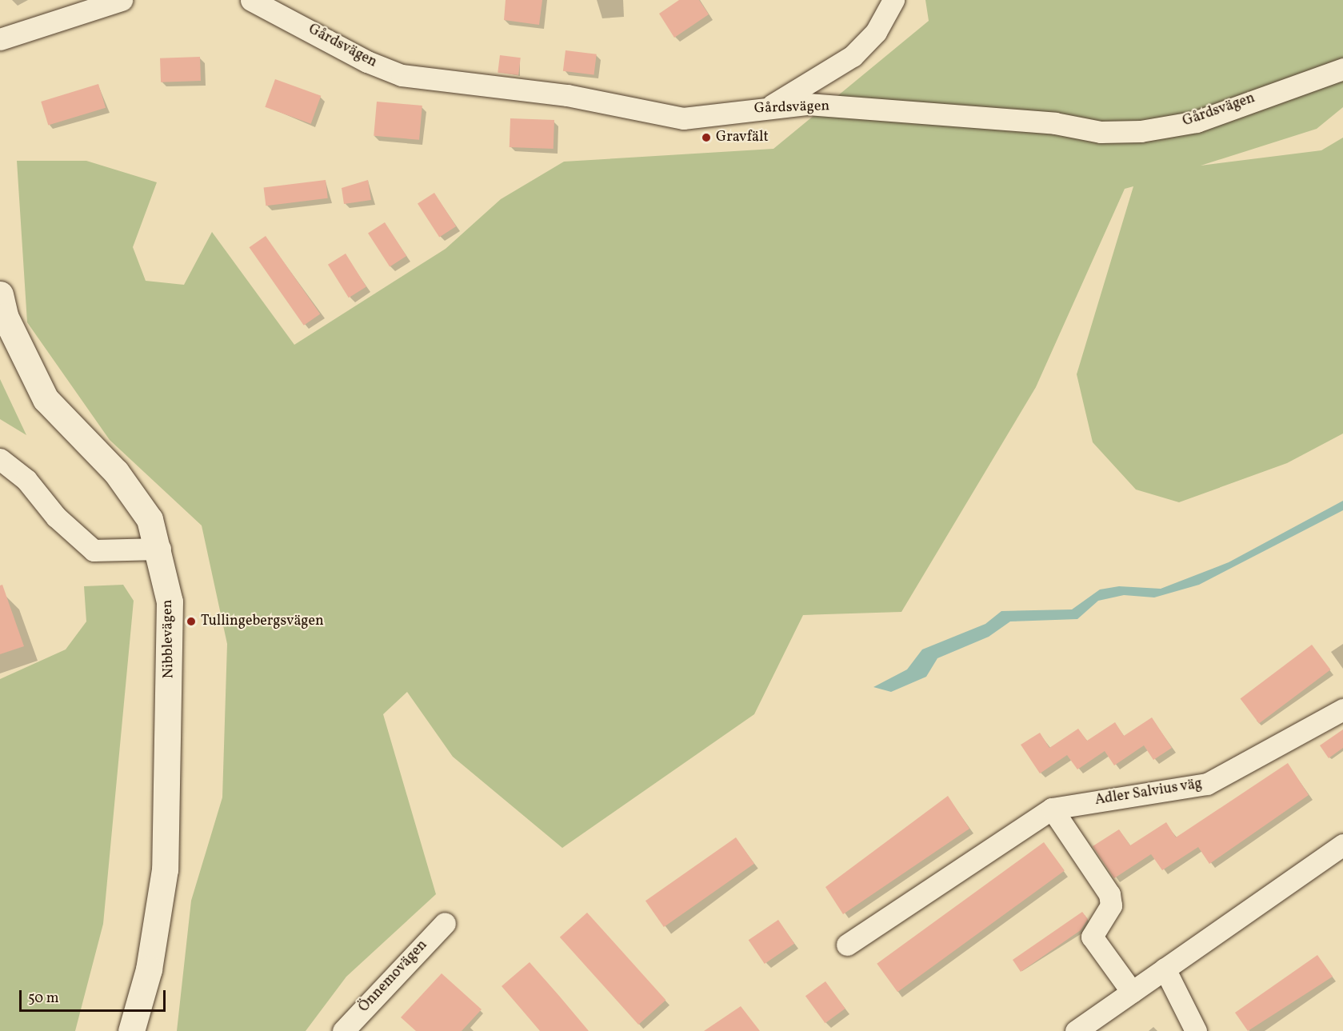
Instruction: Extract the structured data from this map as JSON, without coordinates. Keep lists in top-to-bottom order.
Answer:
{
  "streets": {
    "street": [
      "Gårdsvägen",
      "Nibblevägen",
      "Adler Salvius väg",
      "Önnemovägen"
    ]
  },
  "places": ["Gravfält", "Tullingebergsvägen"],
  "scale_bar": "50 m"
}
